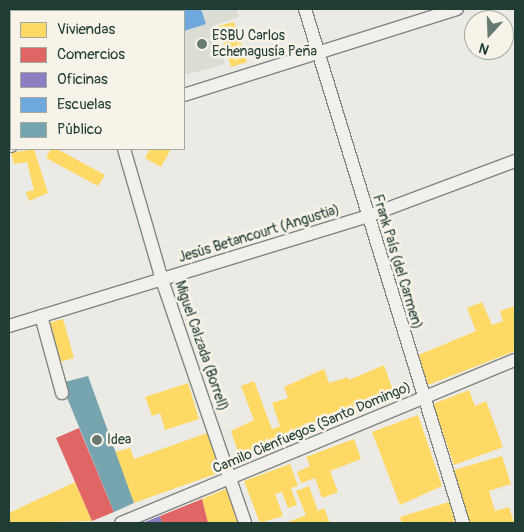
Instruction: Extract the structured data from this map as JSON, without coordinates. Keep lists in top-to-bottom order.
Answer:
{
  "streets": {
    "street": [
      "Jesús Betancourt (Angustia)",
      "Frank País (del Carmen)",
      "Miguel Calzada (Borrell)",
      "Camilo Cienfuegos (Santo Domingo)"
    ]
  },
  "crossings": [
    ["Jesús Betancourt (Angustia)", "Frank País (del Carmen)"],
    ["Jesús Betancourt (Angustia)", "Miguel Calzada (Borrell)"],
    ["Frank País (del Carmen)", "Camilo Cienfuegos (Santo Domingo)"],
    ["Miguel Calzada (Borrell)", "Camilo Cienfuegos (Santo Domingo)"]
  ],
  "places": ["ESBU Carlos Echenagusía Peña", "Idea"],
  "legend": [
    "Viviendas",
    "Comercios",
    "Oficinas",
    "Escuelas",
    "Público"
  ],
  "north": "bottom"
}
